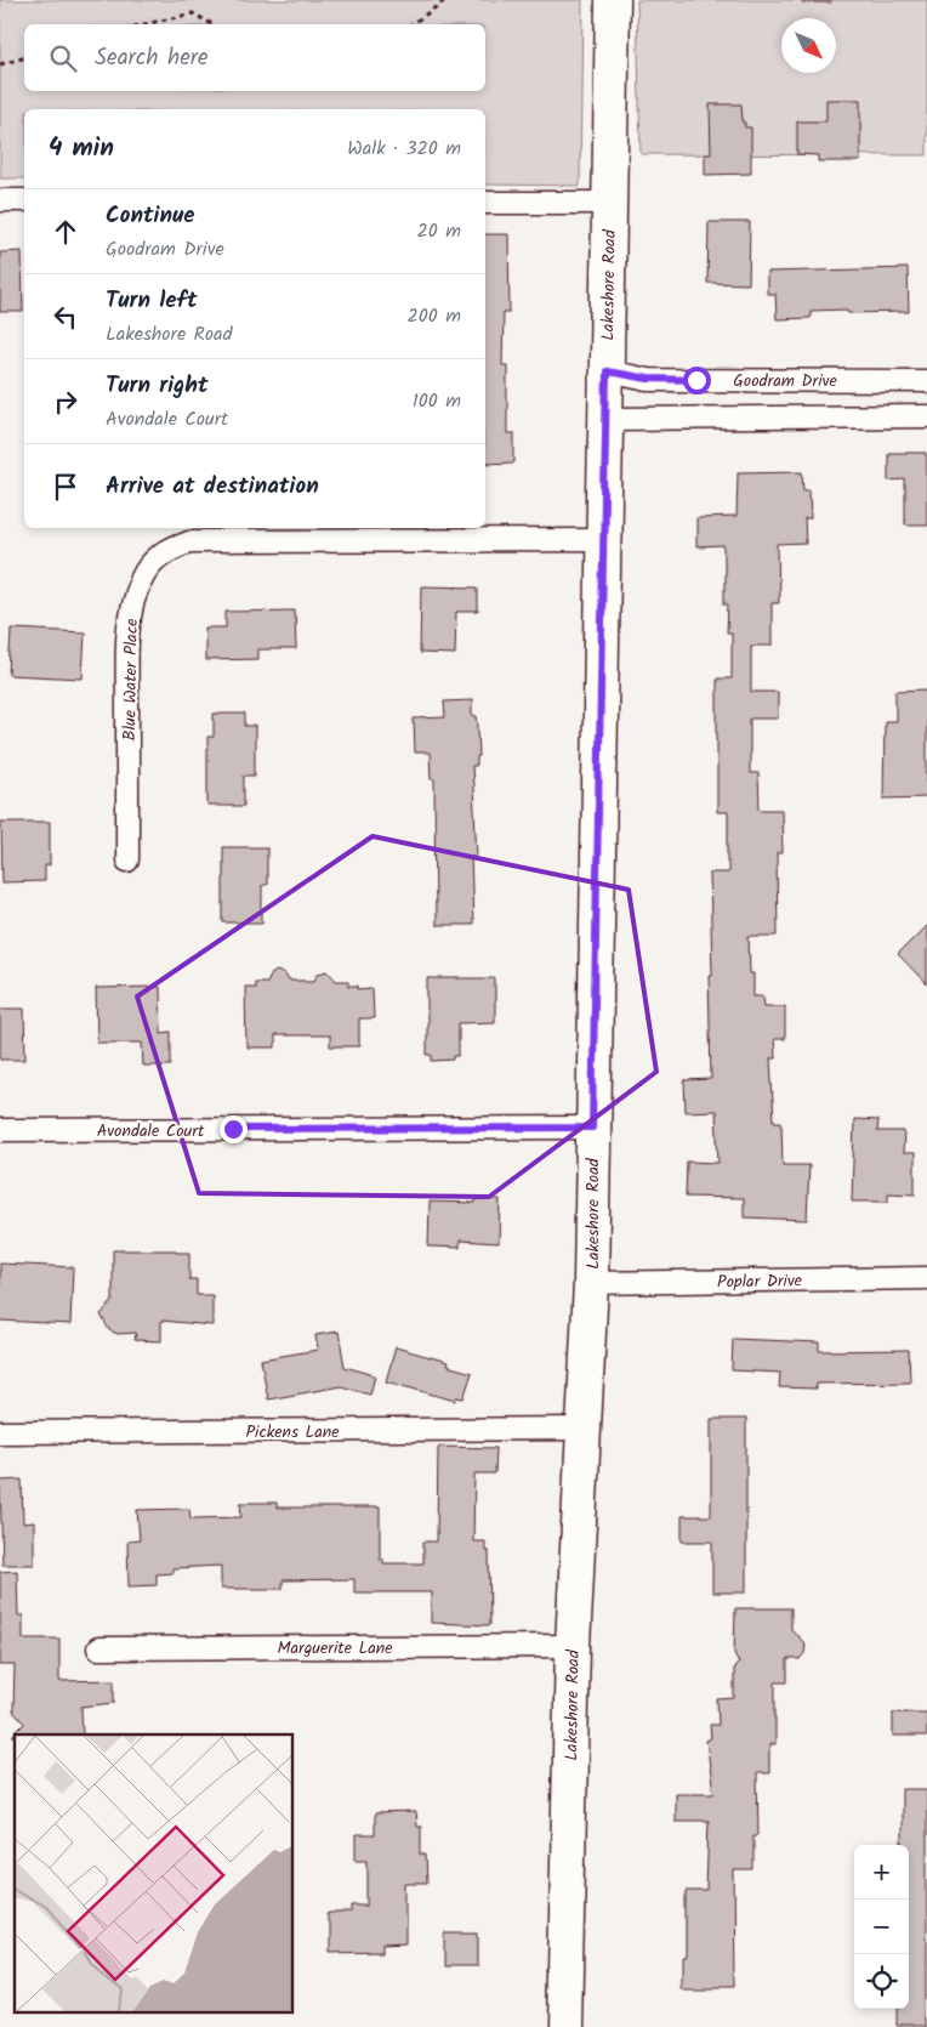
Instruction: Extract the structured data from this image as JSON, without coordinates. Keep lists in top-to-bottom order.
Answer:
{
  "streets": {
    "main road": ["Lakeshore Road"],
    "street": [
      "Goodram Drive",
      "Blue Water Place",
      "Avondale Court",
      "Poplar Drive",
      "Pickens Lane",
      "Marguerite Lane"
    ]
  },
  "crossings": [
    ["Lakeshore Road", "Goodram Drive"],
    ["Lakeshore Road", "Blue Water Place"],
    ["Lakeshore Road", "Avondale Court"],
    ["Lakeshore Road", "Poplar Drive"],
    ["Lakeshore Road", "Pickens Lane"],
    ["Lakeshore Road", "Marguerite Lane"]
  ],
  "north": "bottom right",
  "page": {
    "search": "Search here",
    "heading": ["4 min", "Walk · 320 m"],
    "list": [
      ["Continue", "Goodram Drive", "20 m"],
      ["Turn left", "Lakeshore Road", "200 m"],
      ["Turn right", "Avondale Court", "100 m"],
      "Arrive at destination"
    ],
    "map_buttons": ["+", "−"]
  }
}
